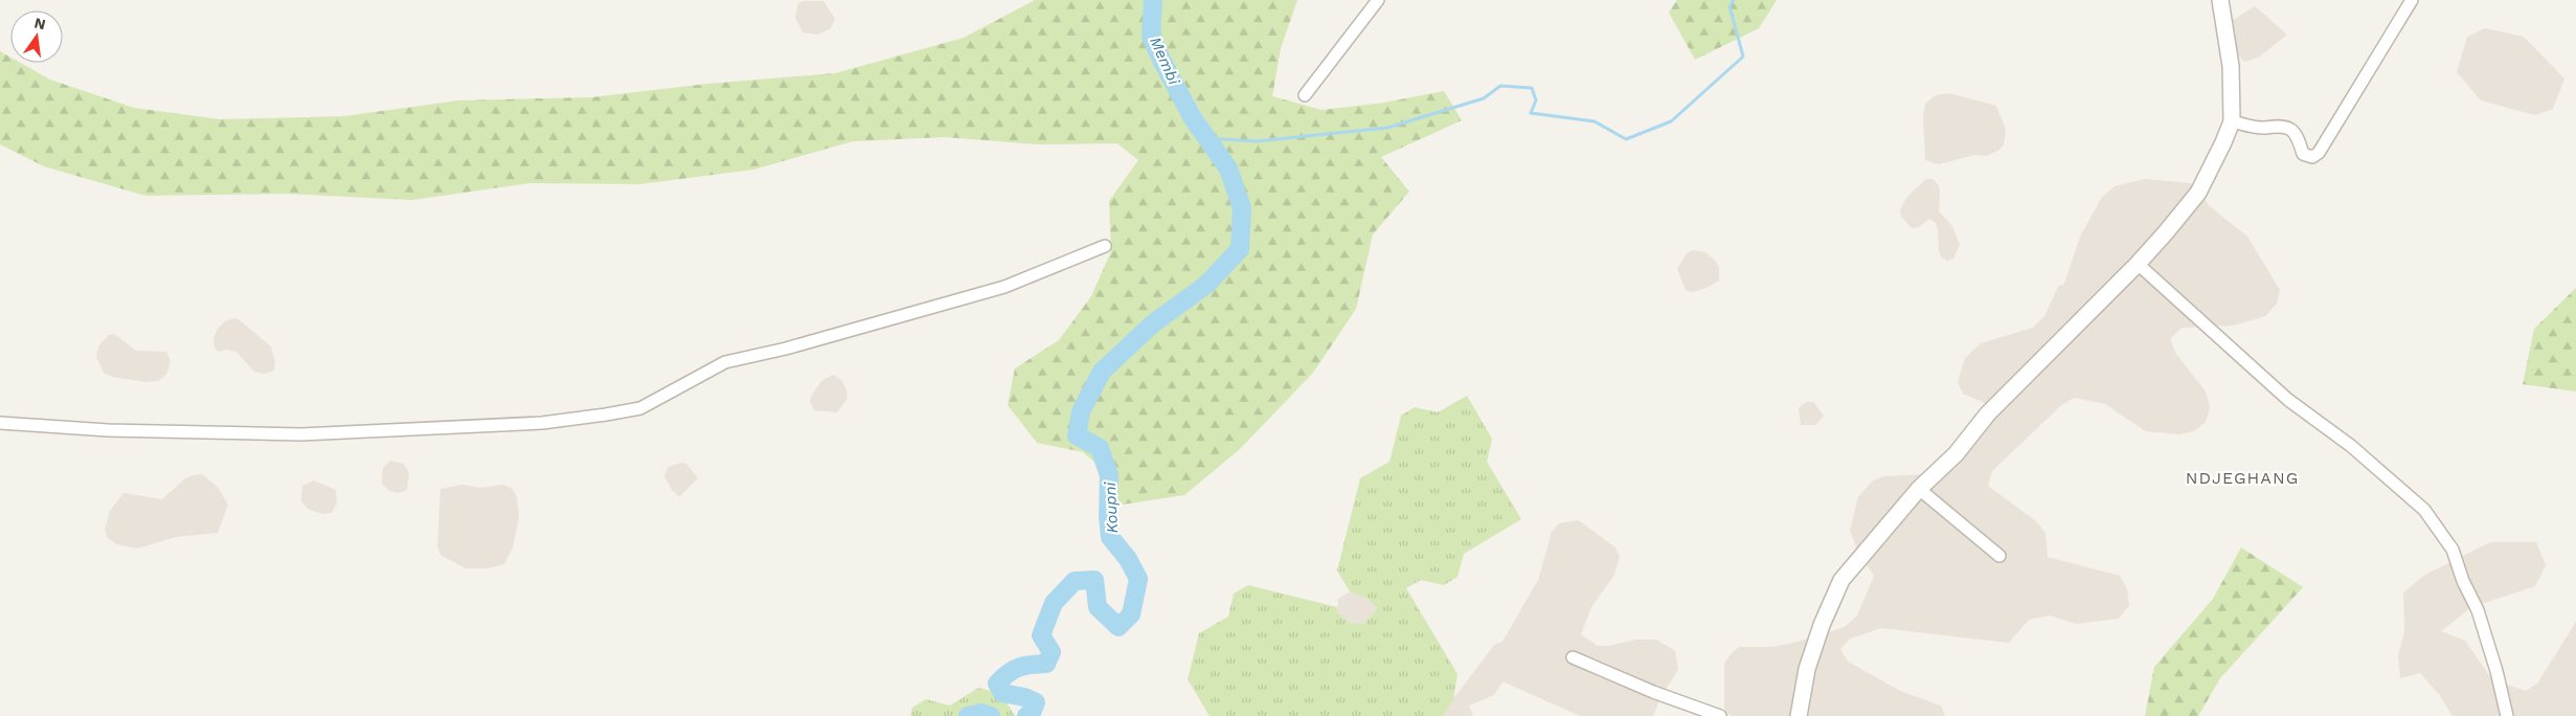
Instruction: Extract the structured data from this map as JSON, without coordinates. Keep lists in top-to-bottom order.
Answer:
{
  "districts": ["NDJEGHANG"],
  "water": ["Membi", "Koupni"],
  "north": "top"
}
